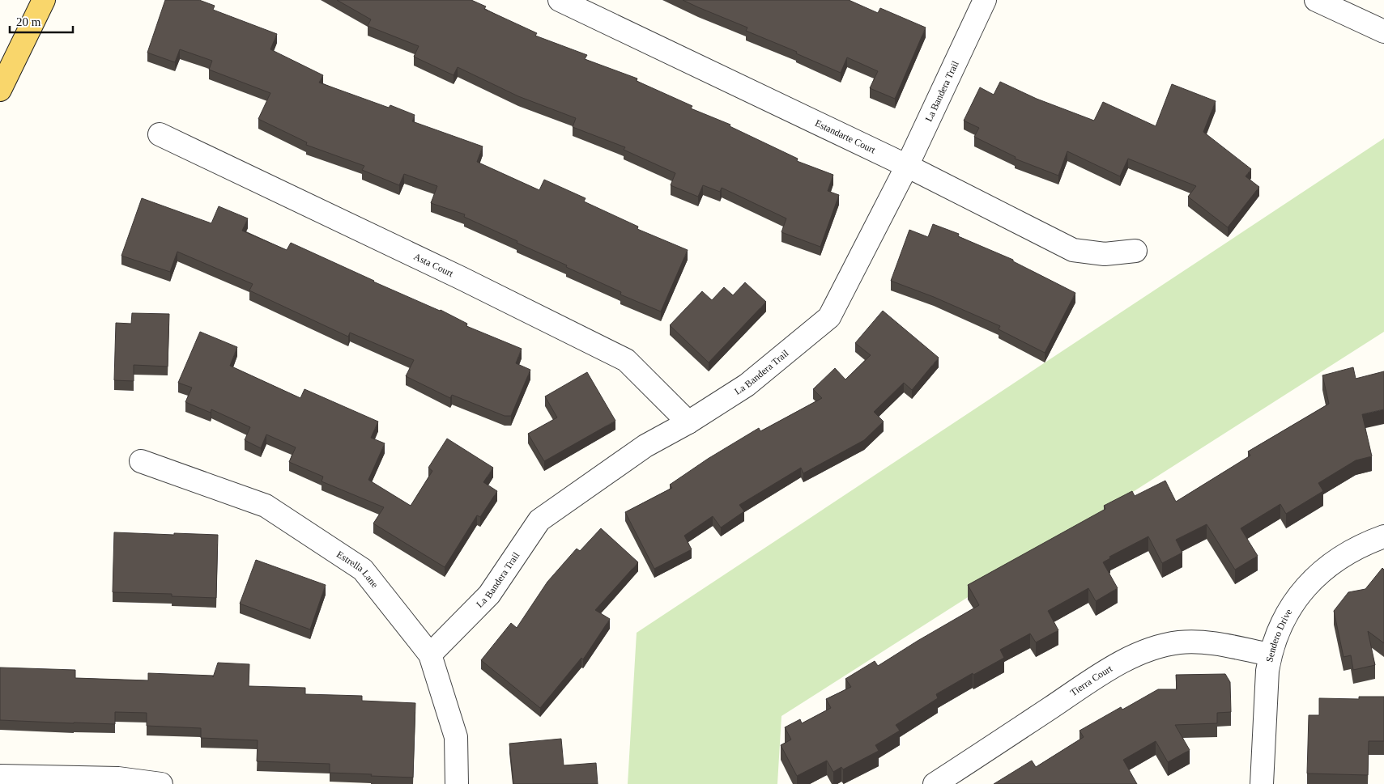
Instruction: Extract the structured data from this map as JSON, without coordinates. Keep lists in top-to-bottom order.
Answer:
{
  "streets": {
    "street": [
      "La Bandera Trail",
      "Estandarte Court",
      "Asta Court",
      "Estrella Lane",
      "Sendero Drive",
      "Tierra Court"
    ]
  },
  "crossings": [
    ["La Bandera Trail", "Estandarte Court"],
    ["La Bandera Trail", "Asta Court"],
    ["La Bandera Trail", "Estrella Lane"],
    ["Sendero Drive", "Tierra Court"]
  ],
  "scale_bar": "20 m"
}
